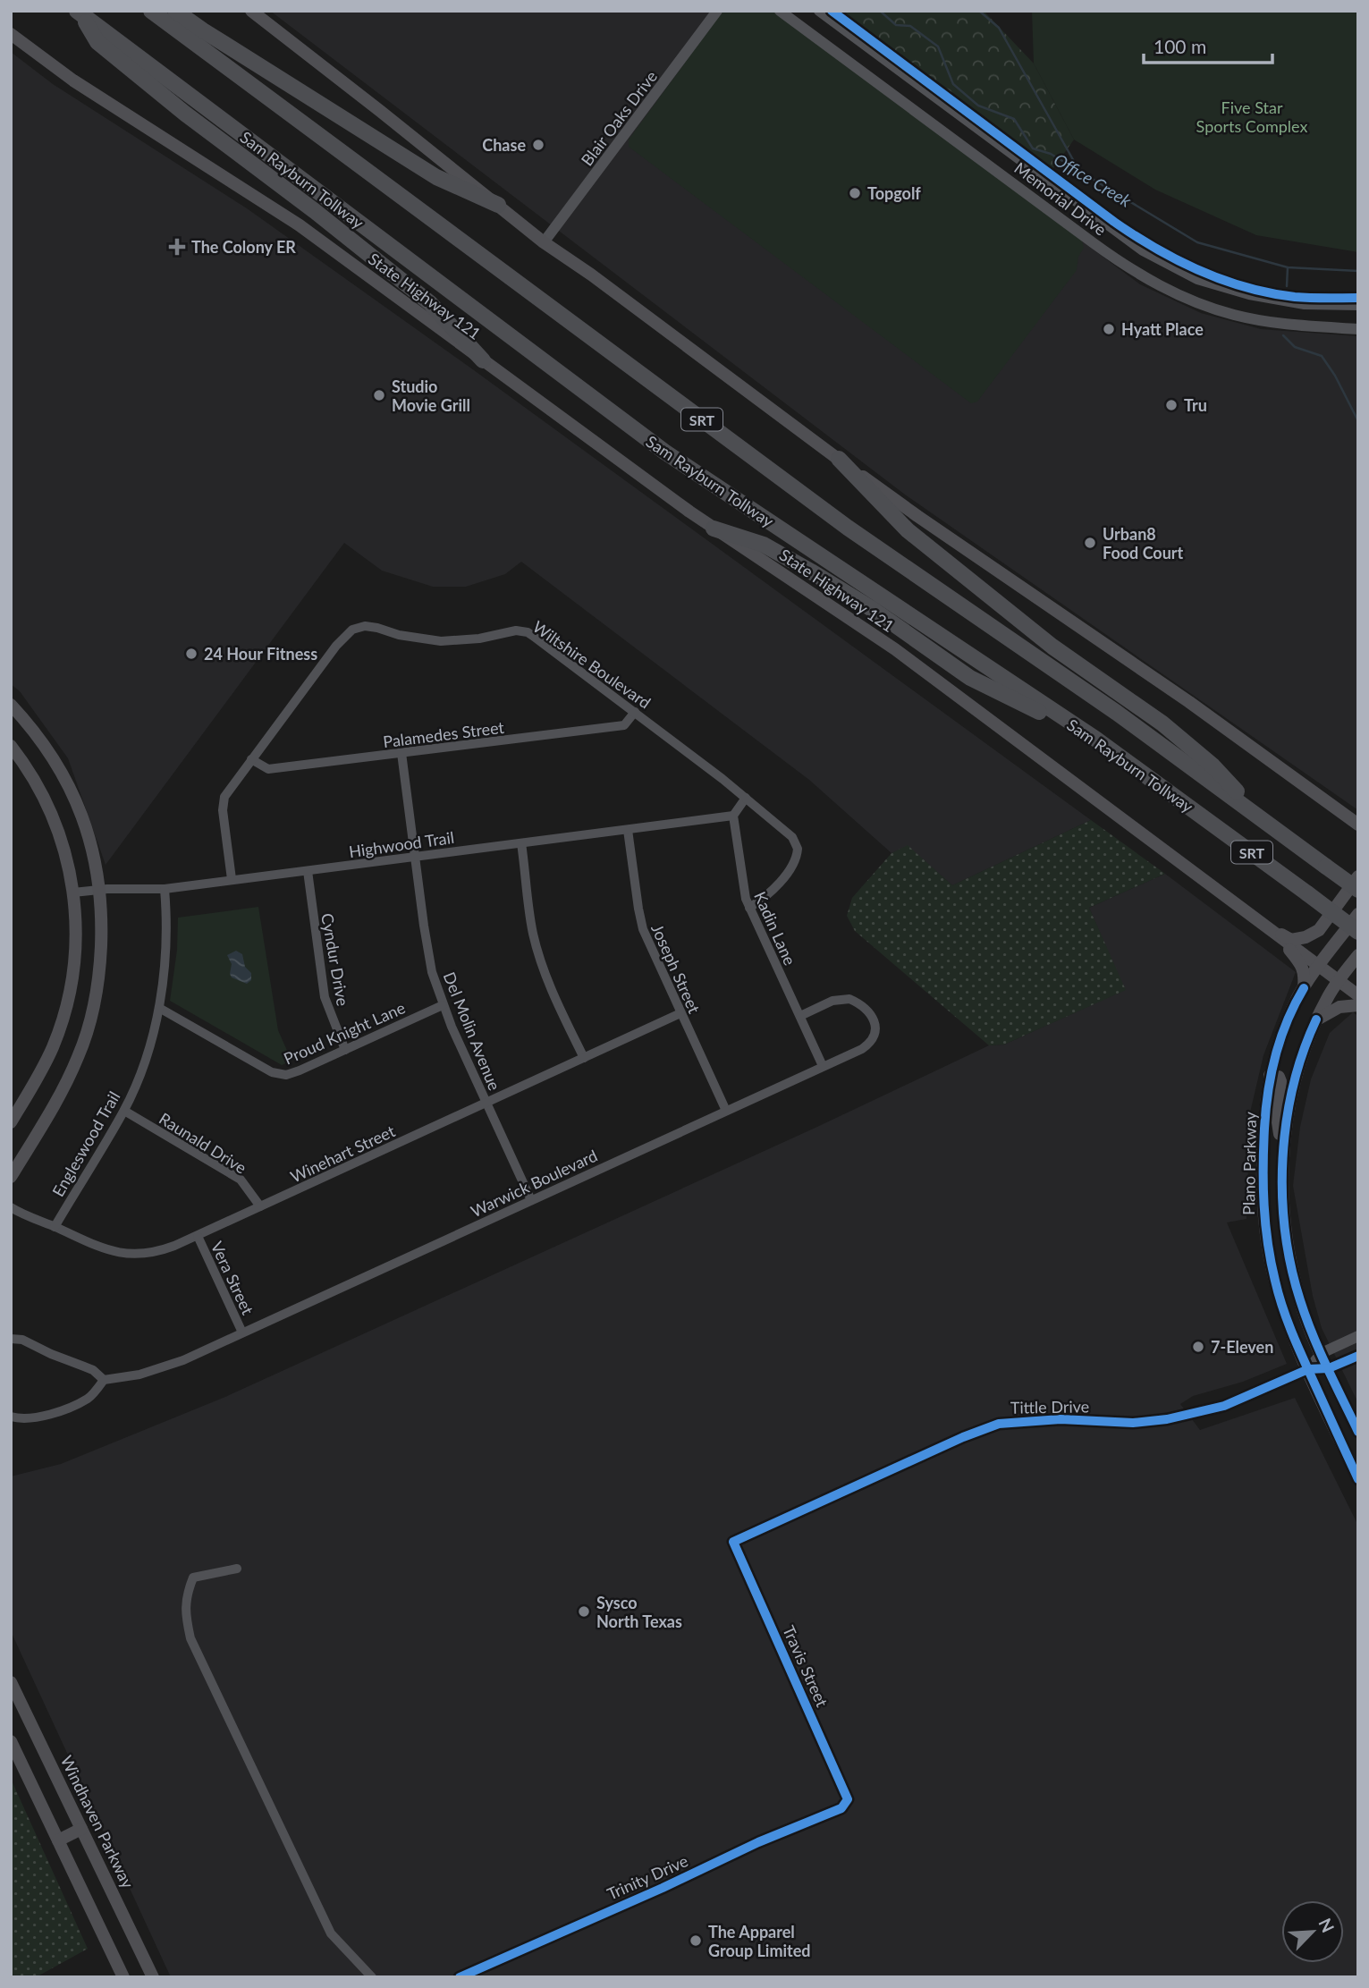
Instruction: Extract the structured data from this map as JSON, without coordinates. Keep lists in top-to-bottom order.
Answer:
{
  "streets": {
    "highway": ["Sam Rayburn Tollway", "SRT"],
    "main road": ["State Highway 121", "Plano Parkway", "Windhaven Parkway"],
    "street": [
      "Blair Oaks Drive",
      "Memorial Drive",
      "Wiltshire Boulevard",
      "Palamedes Street",
      "Highwood Trail",
      "Kadin Lane",
      "Cyndur Drive",
      "Joseph Street",
      "Del Molin Avenue",
      "Proud Knight Lane",
      "Raunald Drive",
      "Engleswood Trail",
      "Winehart Street",
      "Warwick Boulevard",
      "Vera Street",
      "Tittle Drive",
      "Travis Street",
      "Trinity Drive"
    ]
  },
  "crossings": [
    ["State Highway 121", "Plano Parkway"],
    ["Wiltshire Boulevard", "Palamedes Street"],
    ["Wiltshire Boulevard", "Highwood Trail"],
    ["Wiltshire Boulevard", "Kadin Lane"],
    ["Palamedes Street", "Del Molin Avenue"],
    ["Highwood Trail", "Kadin Lane"],
    ["Highwood Trail", "Cyndur Drive"],
    ["Highwood Trail", "Joseph Street"],
    ["Highwood Trail", "Del Molin Avenue"],
    ["Highwood Trail", "Engleswood Trail"],
    ["Kadin Lane", "Warwick Boulevard"],
    ["Cyndur Drive", "Proud Knight Lane"],
    ["Joseph Street", "Winehart Street"],
    ["Joseph Street", "Warwick Boulevard"],
    ["Del Molin Avenue", "Proud Knight Lane"],
    ["Del Molin Avenue", "Winehart Street"],
    ["Del Molin Avenue", "Warwick Boulevard"],
    ["Proud Knight Lane", "Engleswood Trail"],
    ["Raunald Drive", "Engleswood Trail"],
    ["Raunald Drive", "Winehart Street"],
    ["Engleswood Trail", "Winehart Street"],
    ["Winehart Street", "Vera Street"],
    ["Plano Parkway", "Tittle Drive"],
    ["Warwick Boulevard", "Vera Street"],
    ["Tittle Drive", "Travis Street"],
    ["Travis Street", "Trinity Drive"]
  ],
  "water": ["Office Creek"],
  "parks": ["Five Star Sports Complex"],
  "places": {
    "other": [
      "Chase",
      "Topgolf",
      "Hyatt Place",
      "Studio Movie Grill",
      "Tru",
      "Urban8 Food Court",
      "24 Hour Fitness",
      "7-Eleven",
      "Sysco North Texas",
      "The Apparel Group Limited"
    ],
    "health": ["The Colony ER"]
  },
  "scale_bar": "100 m",
  "north": "top right"
}
